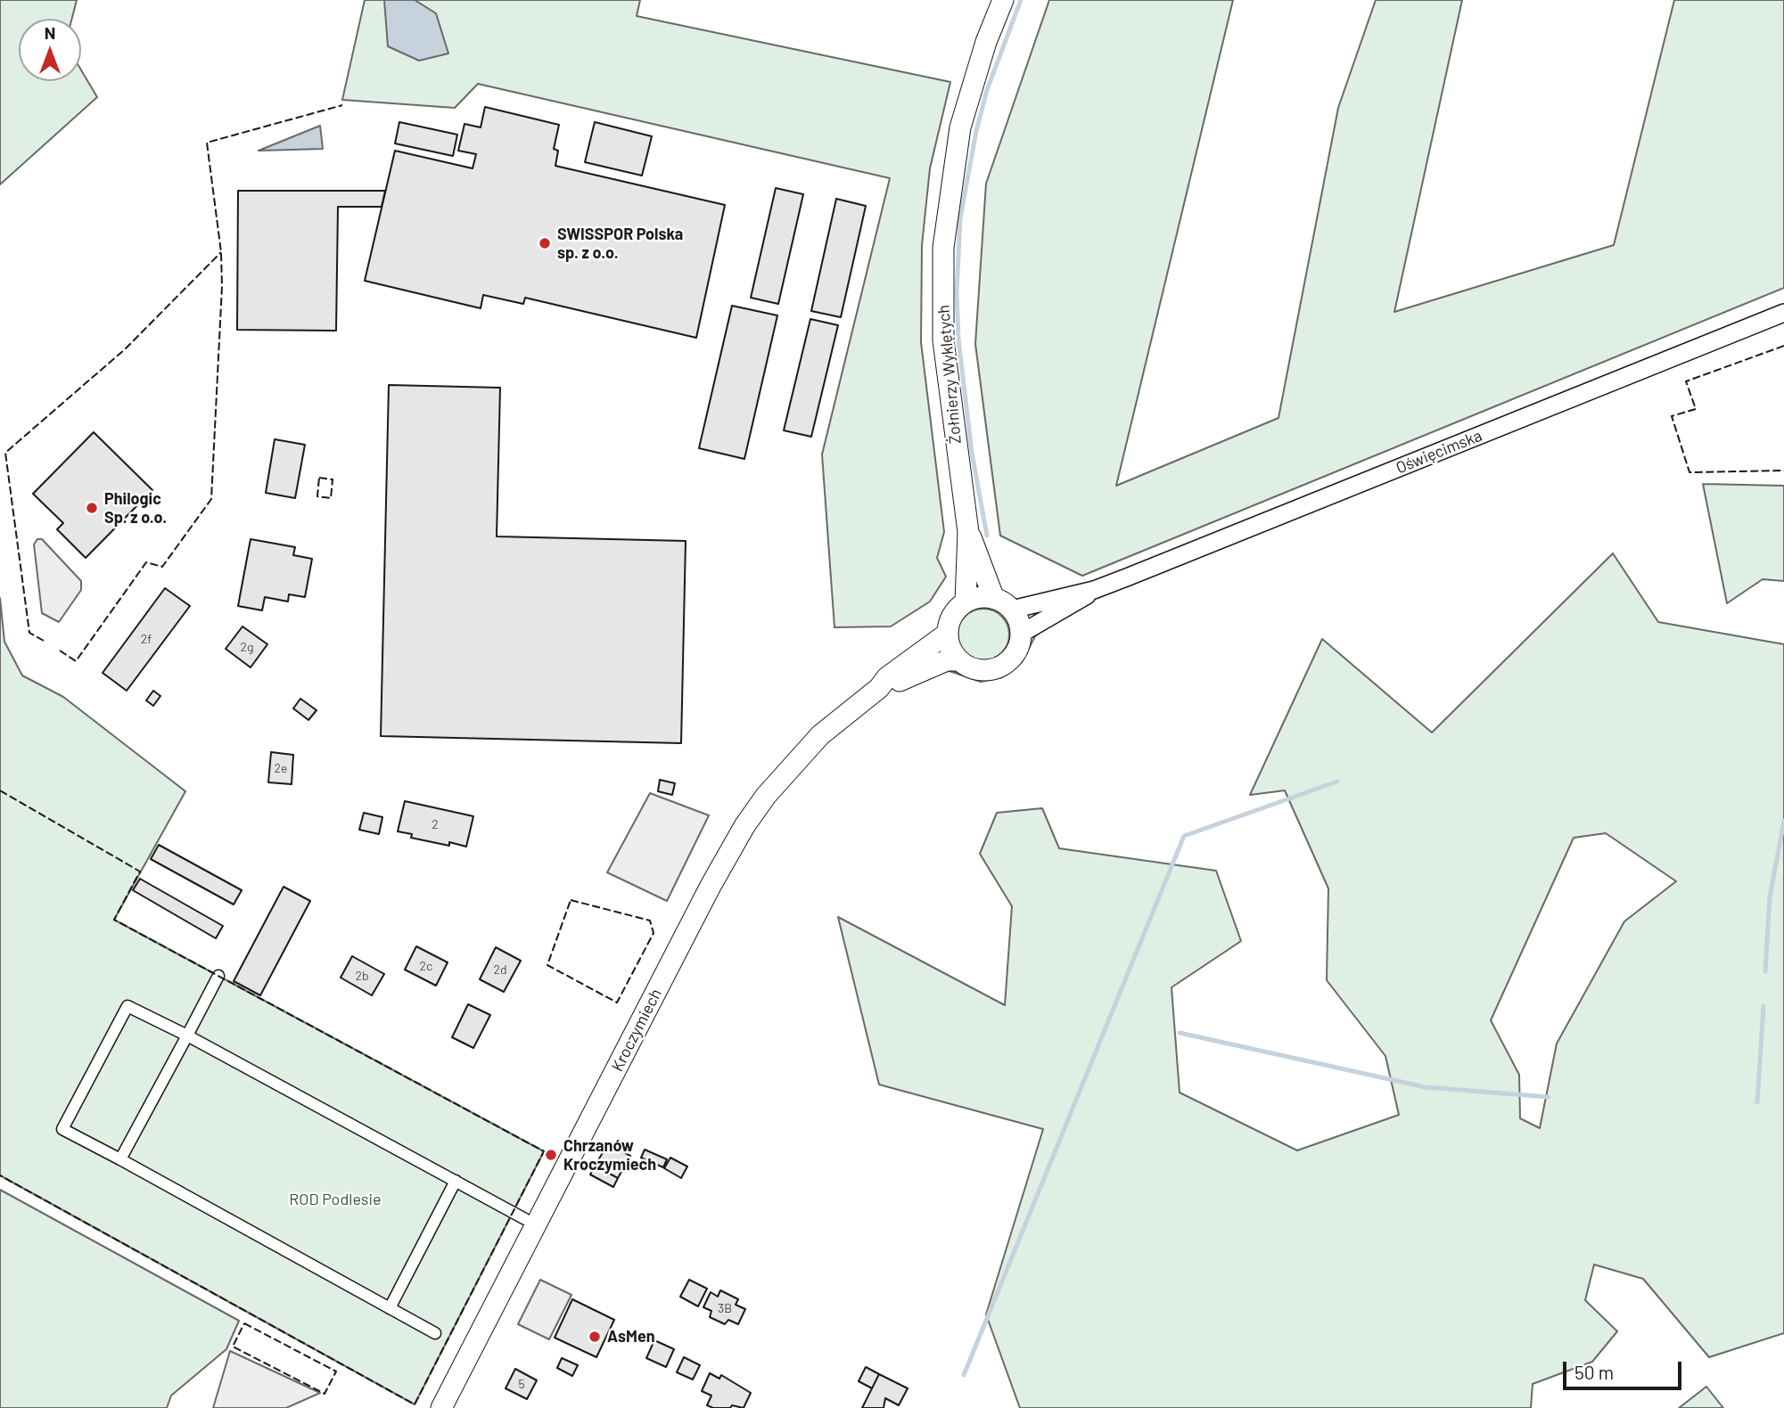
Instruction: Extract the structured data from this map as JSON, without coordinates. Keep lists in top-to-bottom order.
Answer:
{
  "streets": {
    "main road": ["Żołnierzy Wyklętych", "Kroczymiech"],
    "street": ["Oświęcimska"]
  },
  "crossings": [
    ["Żołnierzy Wyklętych", "Oświęcimska"],
    ["Żołnierzy Wyklętych", "Kroczymiech"],
    ["Oświęcimska", "Kroczymiech"]
  ],
  "parks": ["ROD Podlesie"],
  "places": [
    "SWISSPOR Polska sp. z o.o.",
    "Philogic Sp. z o.o.",
    "Chrzanów Kroczymiech",
    "AsMen"
  ],
  "house_numbers": [
    "2f",
    "2g",
    "2e",
    "2",
    "2c",
    "2d",
    "2b",
    "3B",
    "5"
  ],
  "scale_bar": "50 m",
  "north": "top"
}
